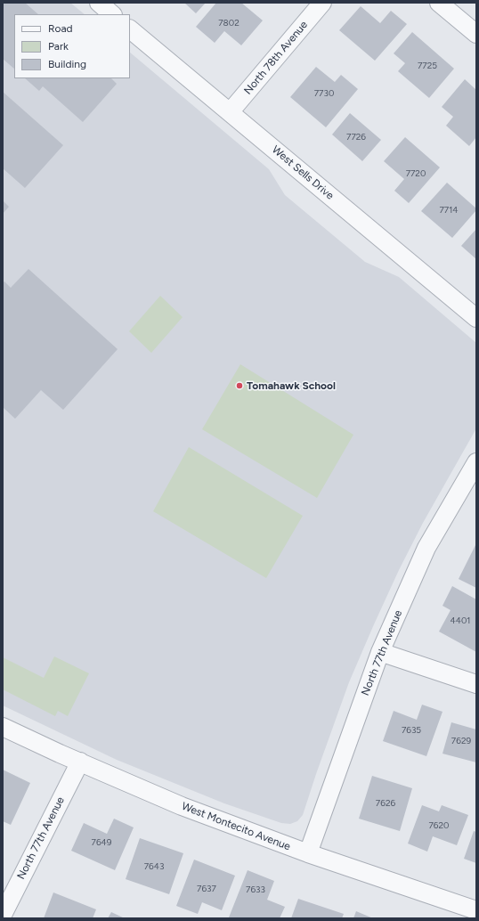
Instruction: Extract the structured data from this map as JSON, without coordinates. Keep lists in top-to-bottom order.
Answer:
{
  "streets": {
    "street": [
      "North 78th Avenue",
      "West Sells Drive",
      "North 77th Avenue",
      "West Montecito Avenue"
    ]
  },
  "crossings": [
    ["North 78th Avenue", "West Sells Drive"],
    ["North 77th Avenue", "West Montecito Avenue"]
  ],
  "places": ["Tomahawk School"],
  "house_numbers": [
    "7802",
    "7725",
    "7730",
    "7726",
    "7720",
    "7714",
    "4401",
    "7635",
    "7629",
    "7626",
    "7620",
    "7649",
    "7643",
    "7637",
    "7633"
  ],
  "legend": ["Road", "Park", "Building"]
}
